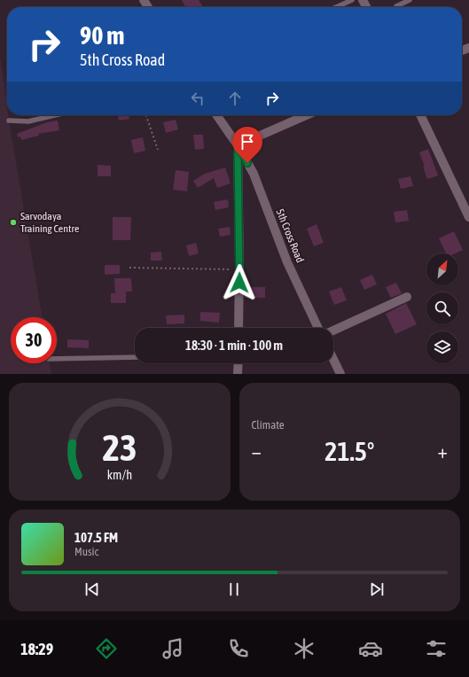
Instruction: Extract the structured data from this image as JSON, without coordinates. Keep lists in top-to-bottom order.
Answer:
{
  "streets": {
    "street": ["5th Cross Road"]
  },
  "places": ["Sarvodaya Training Centre"],
  "north": "top right",
  "page": {
    "turn": ["90 m", "5th Cross Road"],
    "limit": "30",
    "trip": "18:30 · 1 min · 100 m",
    "tile": "Climate",
    "heat": ["−", "21.5°", "+"],
    "song": ["107.5 FM", "Music"],
    "tabs": "18:29",
    "gauge": ["23", "km/h"]
  }
}
